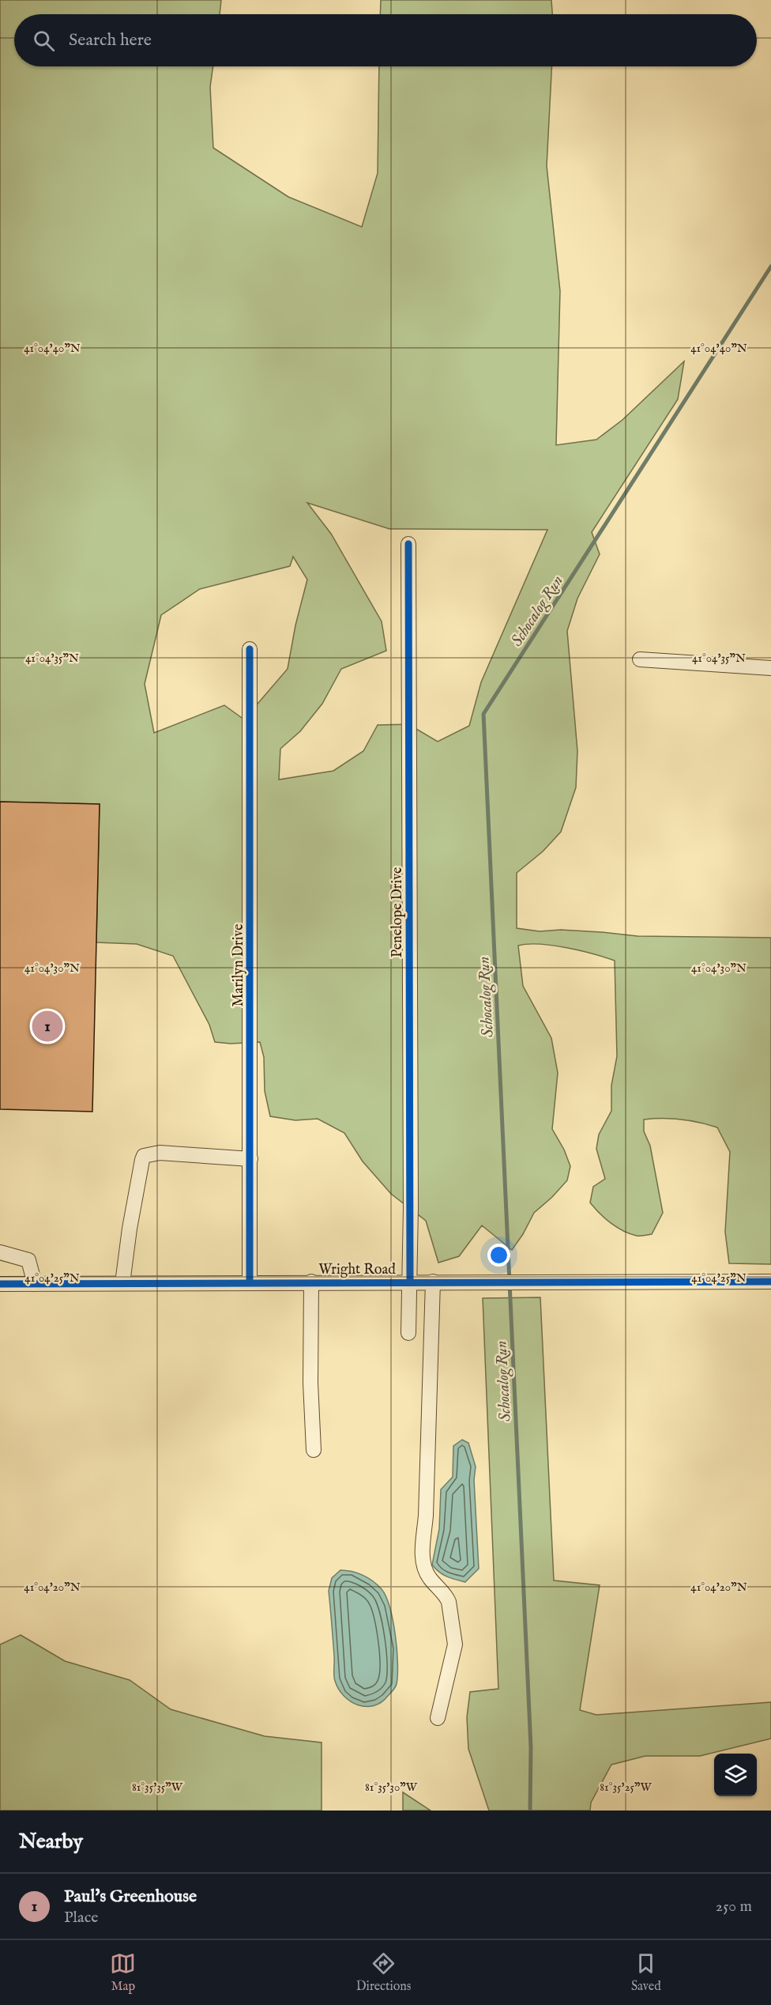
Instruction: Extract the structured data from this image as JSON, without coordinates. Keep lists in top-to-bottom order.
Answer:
{
  "streets": {
    "street": ["Penelope Drive", "Marilyn Drive", "Wright Road"]
  },
  "crossings": [
    ["Penelope Drive", "Wright Road"],
    ["Marilyn Drive", "Wright Road"]
  ],
  "water": ["Schocalog Run"],
  "page": {
    "search": "Search here",
    "pins": "1",
    "heading": "Nearby",
    "list": [
      {
        "mark": "1",
        "name": "Paul's Greenhouse",
        "note": "Place",
        "value": "250 m"
      }
    ],
    "nav": ["Map", "Directions", "Saved"]
  },
  "coordinates": [
    "41°04'40\"N",
    "41°04'35\"N",
    "41°04'30\"N",
    "41°04'25\"N",
    "41°04'20\"N",
    "81°35'35\"W",
    "81°35'30\"W",
    "81°35'25\"W"
  ]
}
